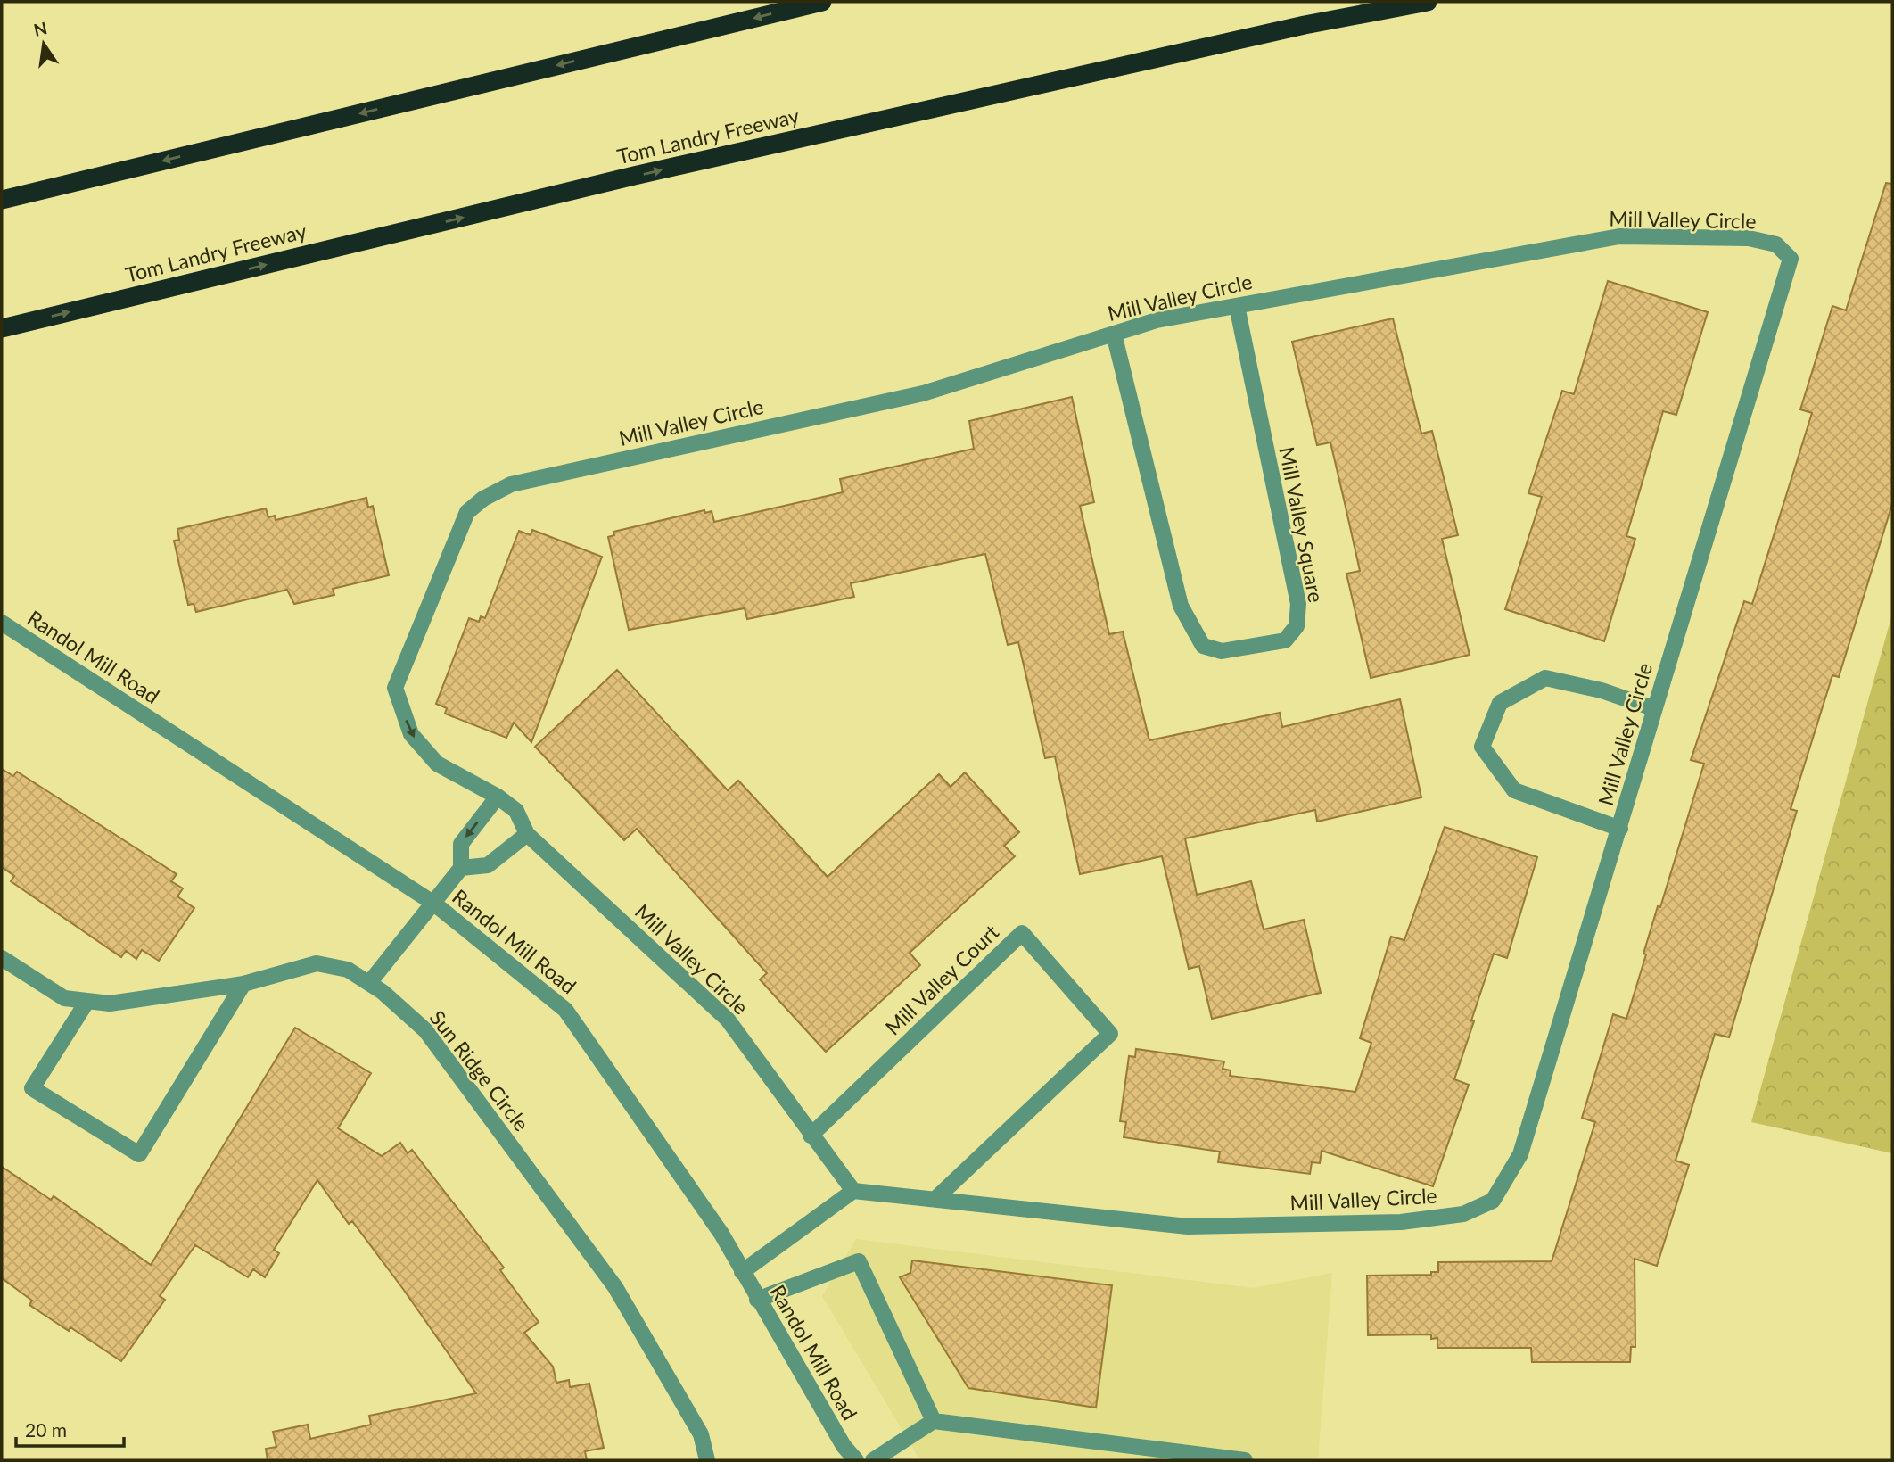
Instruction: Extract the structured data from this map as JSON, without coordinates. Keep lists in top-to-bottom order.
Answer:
{
  "streets": {
    "highway": ["Tom Landry Freeway"],
    "street": [
      "Mill Valley Circle",
      "Mill Valley Square",
      "Randol Mill Road",
      "Mill Valley Court",
      "Sun Ridge Circle"
    ]
  },
  "crossings": [
    ["Mill Valley Circle", "Mill Valley Square"],
    ["Mill Valley Circle", "Mill Valley Court"]
  ],
  "scale_bar": "20 m",
  "north": "top"
}
